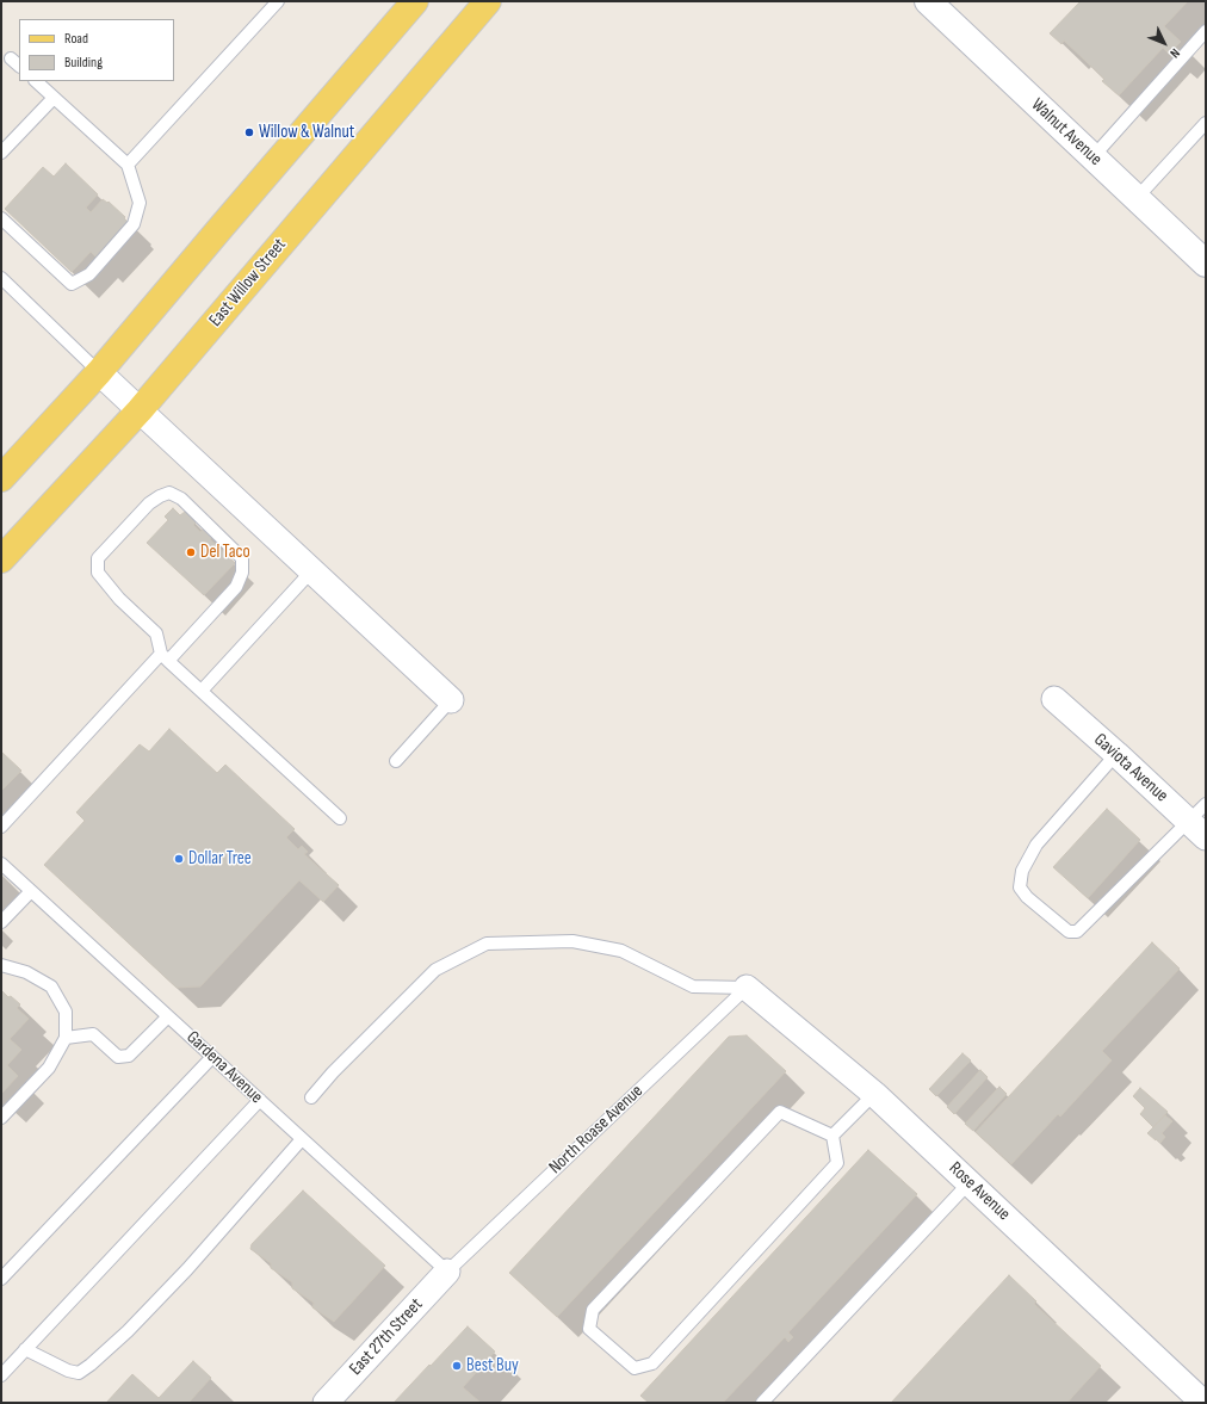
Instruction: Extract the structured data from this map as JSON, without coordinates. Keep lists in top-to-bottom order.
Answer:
{
  "streets": {
    "main road": ["East Willow Street"],
    "street": [
      "Walnut Avenue",
      "Gaviota Avenue",
      "Rose Avenue",
      "East 27th Street"
    ],
    "lane": ["Gardena Avenue", "North Roase Avenue"]
  },
  "crossings": [
    ["Gardena Avenue", "North Roase Avenue"],
    ["Gardena Avenue", "East 27th Street"],
    ["North Roase Avenue", "Rose Avenue"],
    ["North Roase Avenue", "East 27th Street"]
  ],
  "places": [
    "Willow & Walnut",
    "Del Taco",
    "Dollar Tree",
    "Best Buy"
  ],
  "legend": ["Road", "Building"],
  "north": "bottom right"
}
